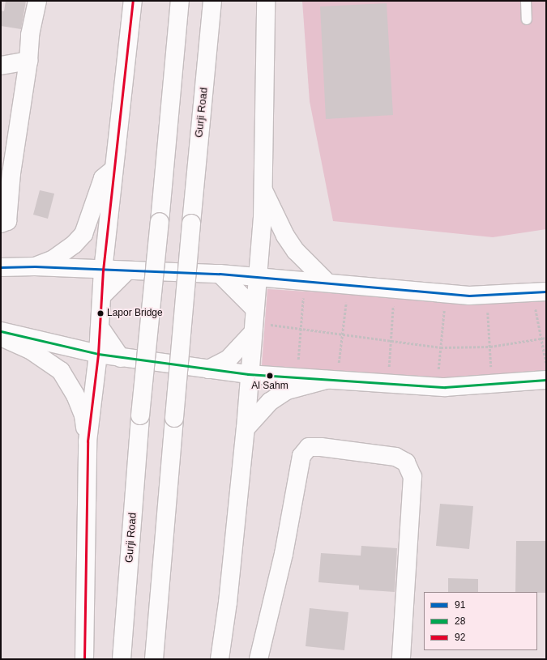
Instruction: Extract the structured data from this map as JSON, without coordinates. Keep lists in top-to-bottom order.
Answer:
{
  "streets": {
    "main road": ["Gurji Road"]
  },
  "places": ["Lapor Bridge", "Al Sahm"],
  "lines": ["transit line 92", "transit line 91", "transit line 28"],
  "legend": ["91", "28", "92"]
}
